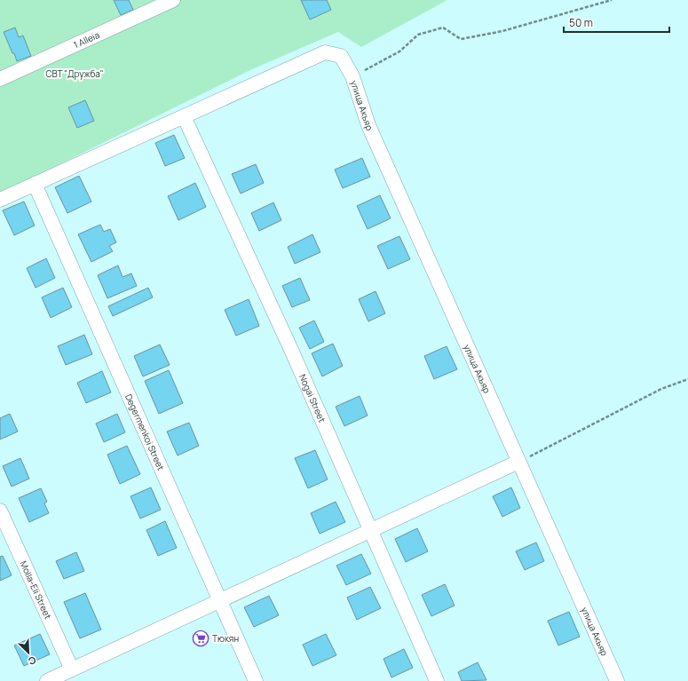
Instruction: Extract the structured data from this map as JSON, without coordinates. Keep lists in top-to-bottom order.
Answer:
{
  "streets": {
    "street": [
      "1 Alleia",
      "улица Акъяр",
      "Nogai Street",
      "Degermenkoi Street",
      "Molla-Eli Street"
    ]
  },
  "crossings": [
    ["улица Акъяр", "Nogai Street"]
  ],
  "parks": ["СВТ \"Дружба\""],
  "places": {
    "supermarket": ["Тюкян"]
  },
  "scale_bar": "50 m",
  "north": "bottom right"
}
